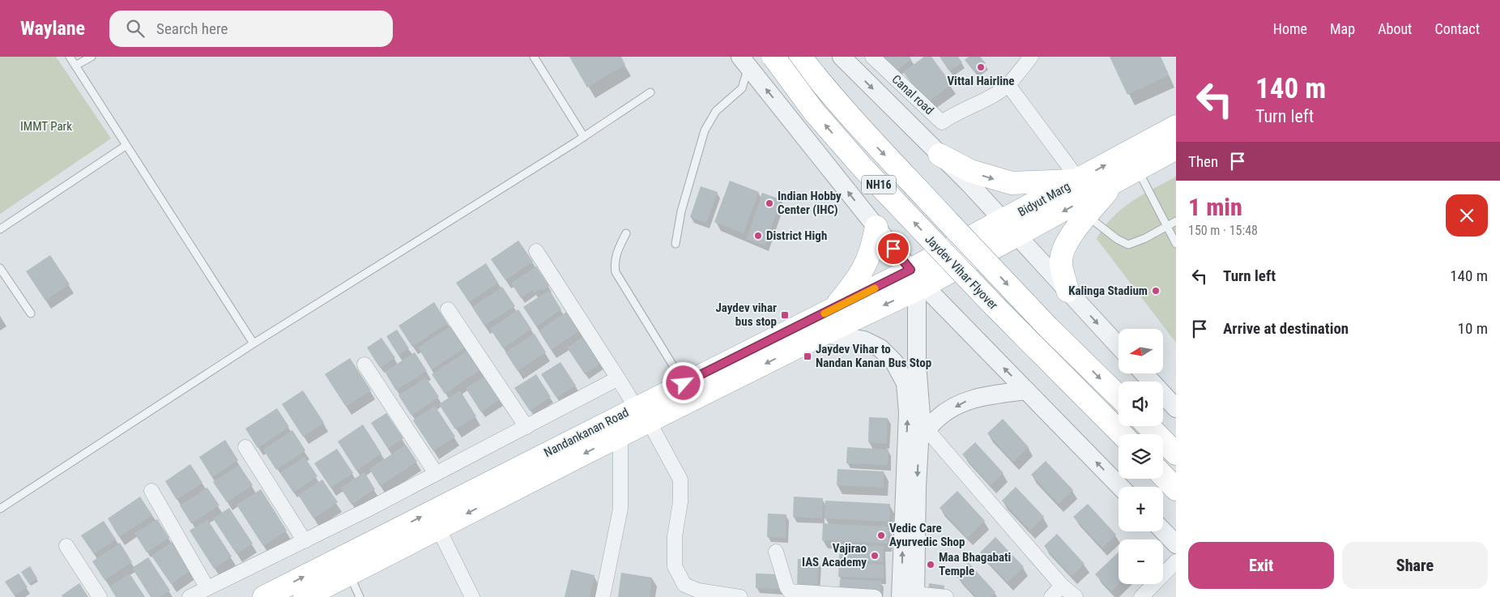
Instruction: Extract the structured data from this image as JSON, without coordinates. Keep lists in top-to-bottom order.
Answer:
{
  "streets": {
    "main road": [
      "NH16",
      "Bidyut Marg",
      "Jaydev Vihar Flyover",
      "Nandankanan Road"
    ],
    "street": ["Canal road"]
  },
  "crossings": [
    ["Bidyut Marg", "Nandankanan Road"]
  ],
  "parks": ["IMMT Park"],
  "places": {
    "other": [
      "Vittal Hairline",
      "Indian Hobby Center (IHC)",
      "District High",
      "Kalinga Stadium",
      "Vedic Care Ayurvedic Shop",
      "Vajirao IAS Academy",
      "Maa Bhagabati Temple"
    ],
    "transit": ["Jaydev vihar bus stop", "Jaydev Vihar to Nandan Kanan Bus Stop"]
  },
  "north": "left",
  "page": {
    "header": "Waylane",
    "search": "Search here",
    "nav": [
      "Home",
      "Map",
      "About",
      "Contact"
    ],
    "turn": ["140 m", "Turn left"],
    "then": "Then",
    "heading": ["1 min", "150 m · 15:48"],
    "list": [
      {
        "name": "Turn left",
        "value": "140 m"
      },
      {
        "name": "Arrive at destination",
        "value": "10 m"
      }
    ],
    "map_buttons": ["+", "−"],
    "buttons": ["Exit", "Share"]
  }
}
